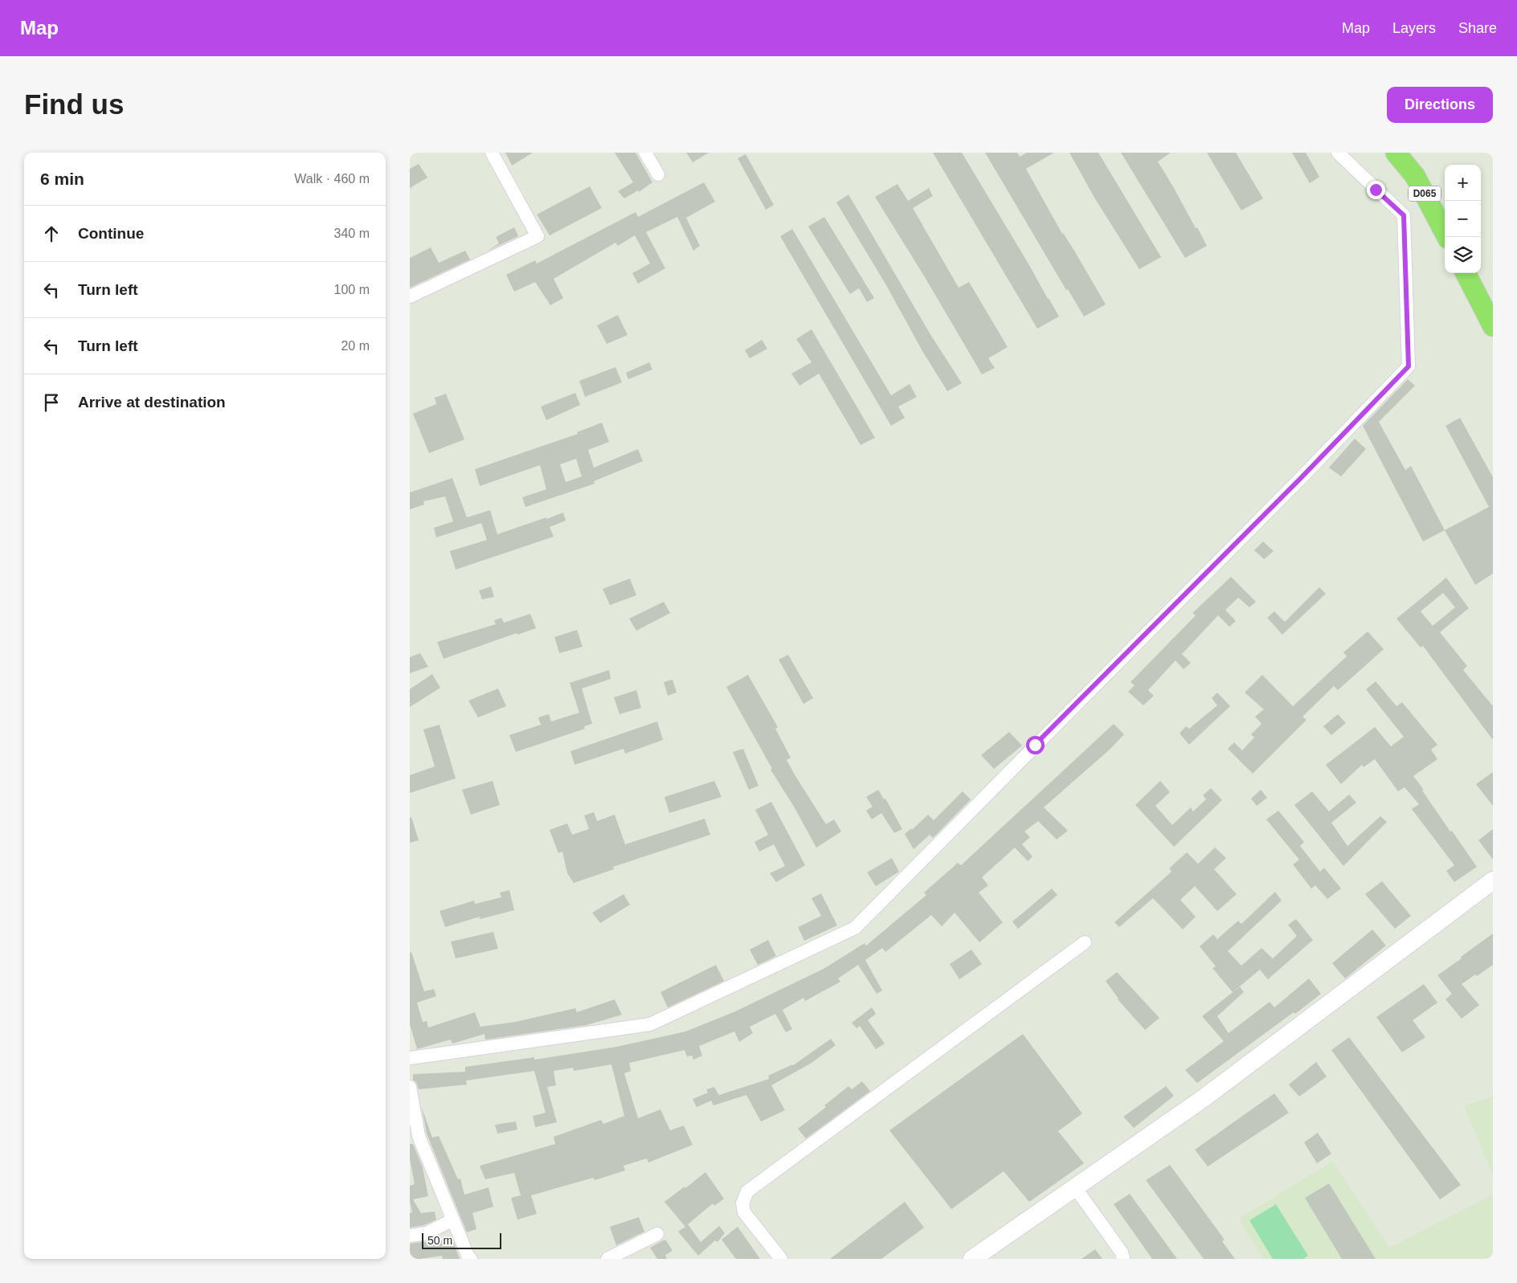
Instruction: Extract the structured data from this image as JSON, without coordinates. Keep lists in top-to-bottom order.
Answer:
{
  "streets": {
    "main road": ["D065"]
  },
  "scale_bar": "50 m",
  "page": {
    "header": "Map",
    "nav": ["Map", "Layers", "Share"],
    "buttons": "Directions",
    "title": "Find us",
    "heading": ["6 min", "Walk · 460 m"],
    "map_buttons": ["+", "−"],
    "list": [
      ["Continue", "340 m"],
      ["Turn left", "100 m"],
      ["Turn left", "20 m"],
      "Arrive at destination"
    ],
    "scale": "50 m"
  }
}
